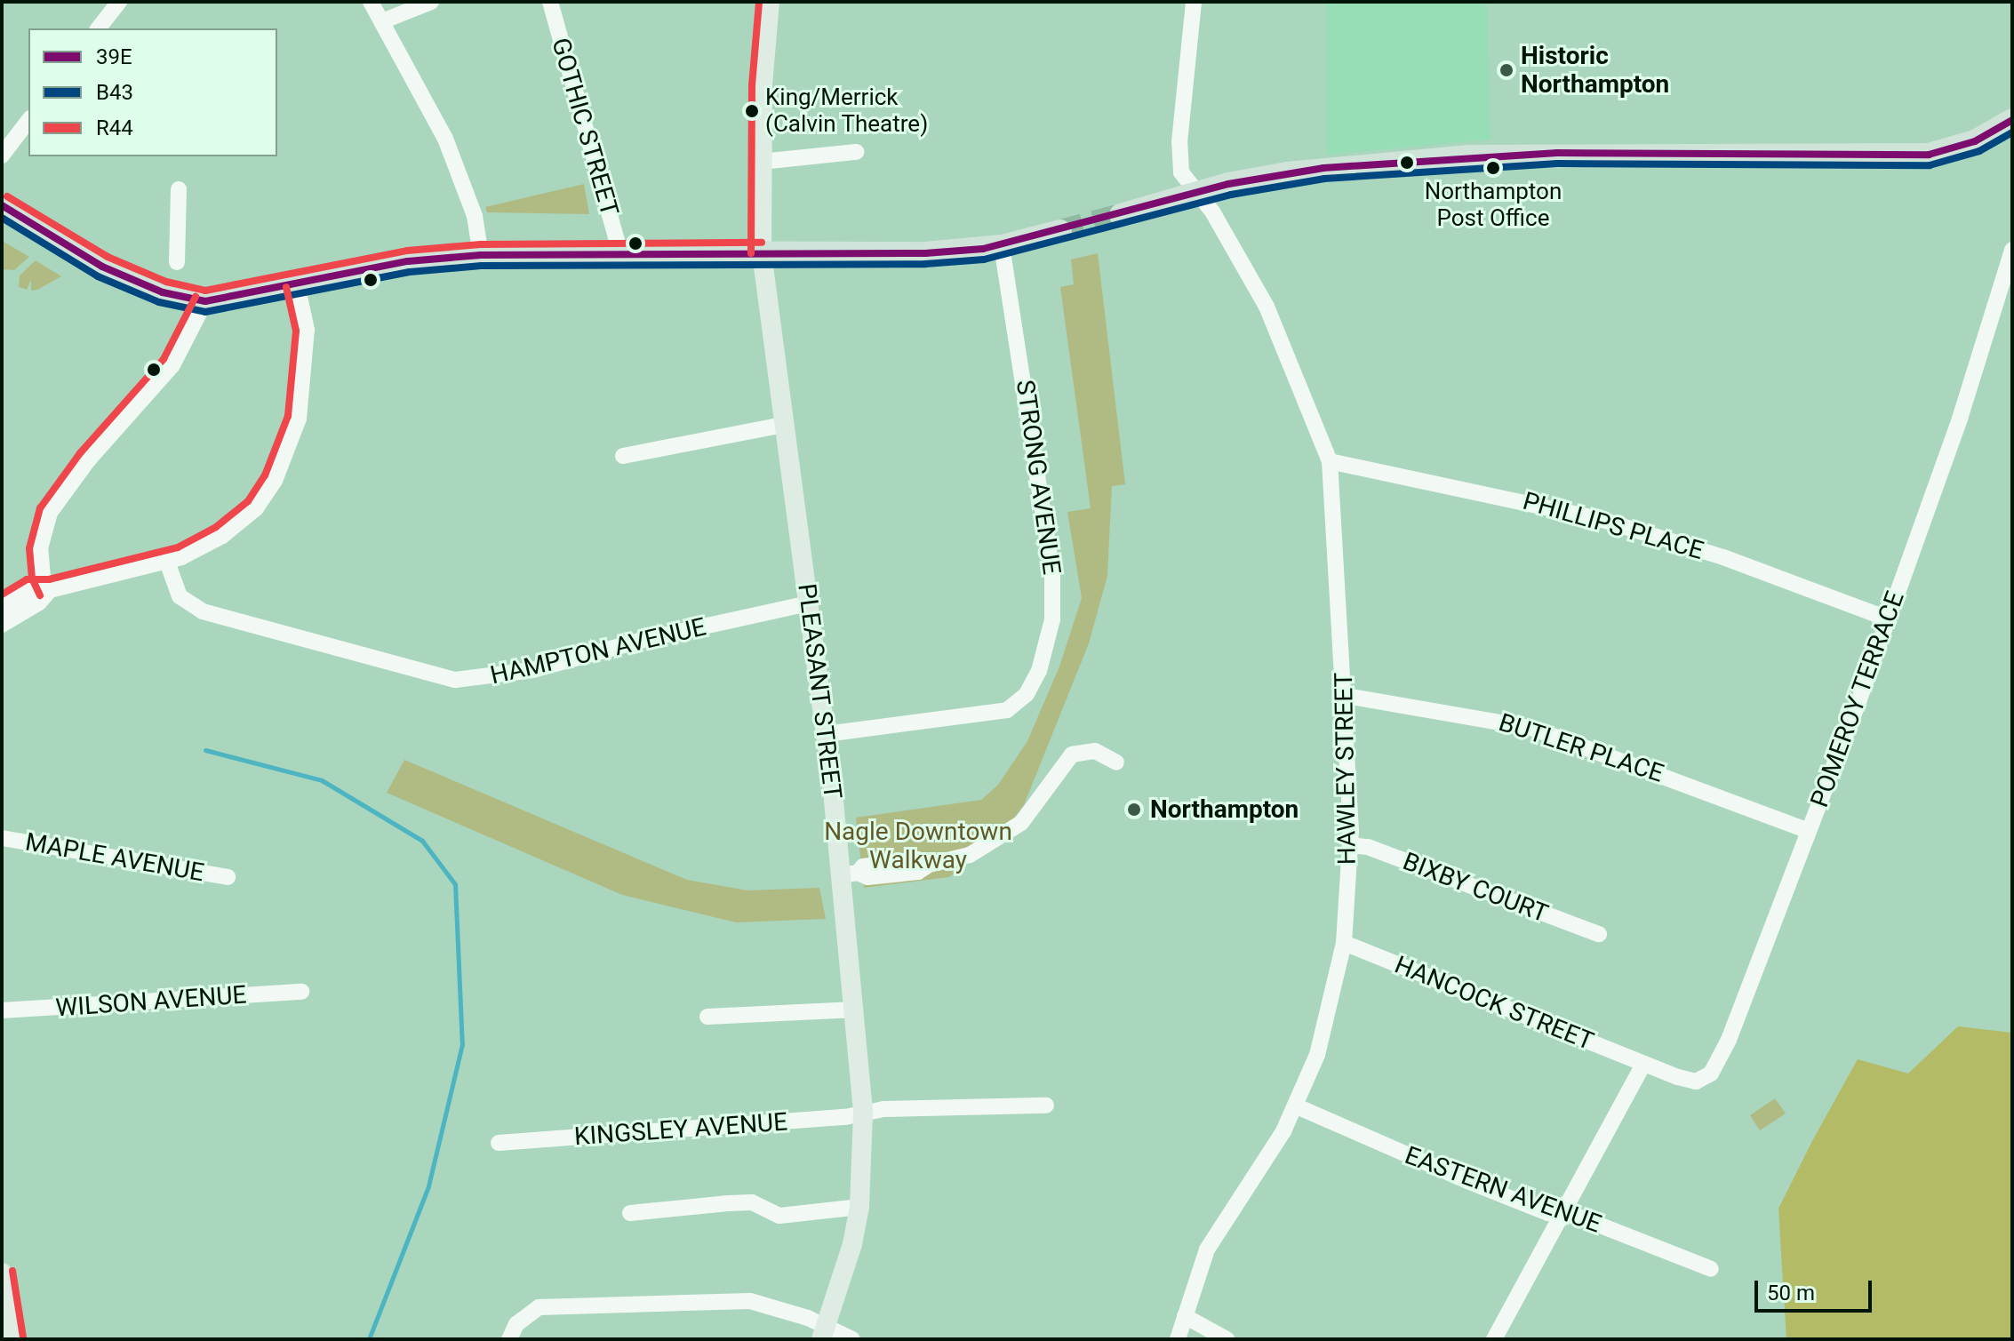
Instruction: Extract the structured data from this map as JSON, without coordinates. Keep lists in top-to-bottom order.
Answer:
{
  "streets": {
    "main road": ["PLEASANT STREET"],
    "street": [
      "GOTHIC STREET",
      "STRONG AVENUE",
      "PHILLIPS PLACE",
      "HAMPTON AVENUE",
      "POMEROY TERRACE",
      "BUTLER PLACE",
      "HAWLEY STREET",
      "MAPLE AVENUE",
      "BIXBY COURT",
      "WILSON AVENUE",
      "HANCOCK STREET",
      "KINGSLEY AVENUE",
      "EASTERN AVENUE"
    ]
  },
  "crossings": [
    ["STRONG AVENUE", "PLEASANT STREET"],
    ["PHILLIPS PLACE", "POMEROY TERRACE"],
    ["PHILLIPS PLACE", "HAWLEY STREET"],
    ["HAMPTON AVENUE", "PLEASANT STREET"],
    ["PLEASANT STREET", "KINGSLEY AVENUE"],
    ["POMEROY TERRACE", "BUTLER PLACE"],
    ["POMEROY TERRACE", "HANCOCK STREET"],
    ["BUTLER PLACE", "HAWLEY STREET"],
    ["HAWLEY STREET", "BIXBY COURT"],
    ["HAWLEY STREET", "HANCOCK STREET"],
    ["HAWLEY STREET", "EASTERN AVENUE"]
  ],
  "parks": ["Nagle Downtown Walkway"],
  "places": [
    "Historic Northampton",
    "King/Merrick (Calvin Theatre)",
    "Northampton Post Office",
    "Northampton"
  ],
  "lines": ["transit line R44", "transit line 39E", "transit line B43"],
  "legend": ["39E", "B43", "R44"],
  "scale_bar": "50 m"
}
